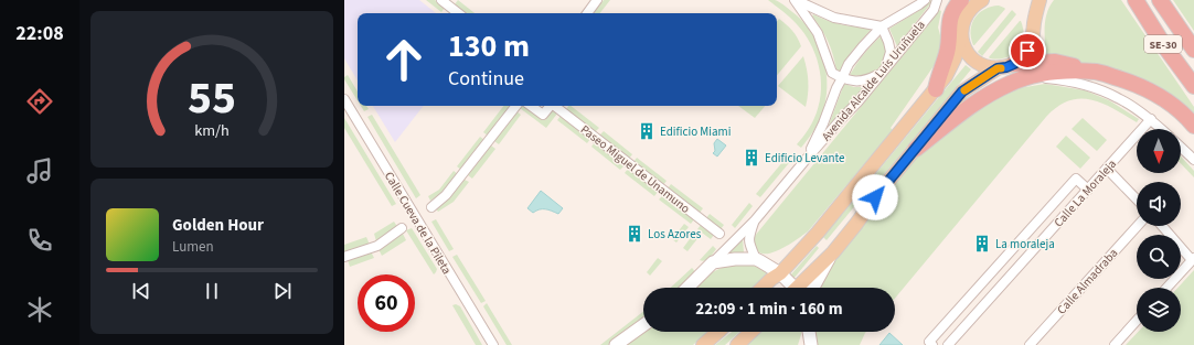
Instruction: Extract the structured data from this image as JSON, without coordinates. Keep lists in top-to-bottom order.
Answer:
{
  "streets": {
    "highway": ["SE-30"],
    "street": [
      "Avenida Alcalde Luis Uruñuela",
      "Paseo Miguel de Unamuno",
      "Calle La Moraleja",
      "Calle Cueva de la Pileta",
      "Calle Almadraba"
    ]
  },
  "places": {
    "building": [
      "Edificio Miami",
      "Edificio Levante",
      "Los Azores",
      "La moraleja"
    ]
  },
  "north": "bottom",
  "page": {
    "tabs": "22:08",
    "turn": ["130 m", "Continue"],
    "song": ["Golden Hour", "Lumen"],
    "limit": "60",
    "trip": "22:09 · 1 min · 160 m",
    "gauge": ["55", "km/h"]
  }
}
